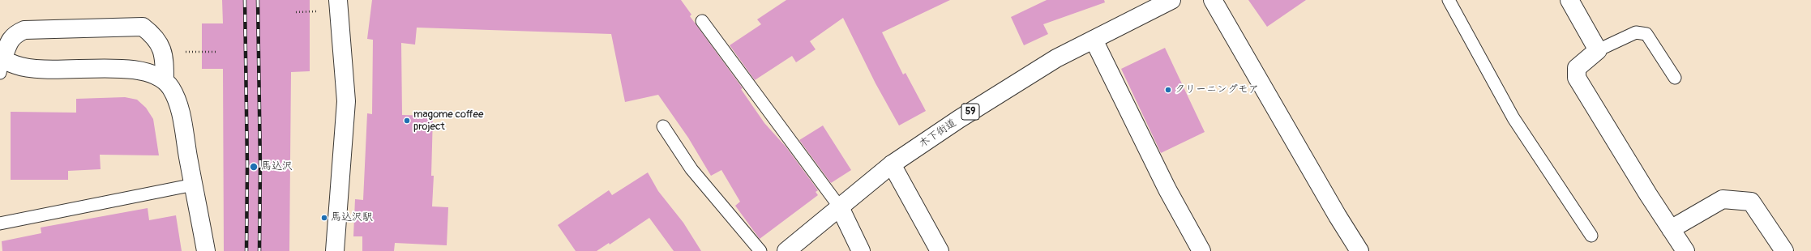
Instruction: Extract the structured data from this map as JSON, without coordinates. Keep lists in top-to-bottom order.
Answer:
{
  "streets": {
    "street": ["59", "木下街道"]
  },
  "places": [
    "クリーニングモア",
    "magome coffee project",
    "馬込沢",
    "馬込沢駅"
  ]
}
